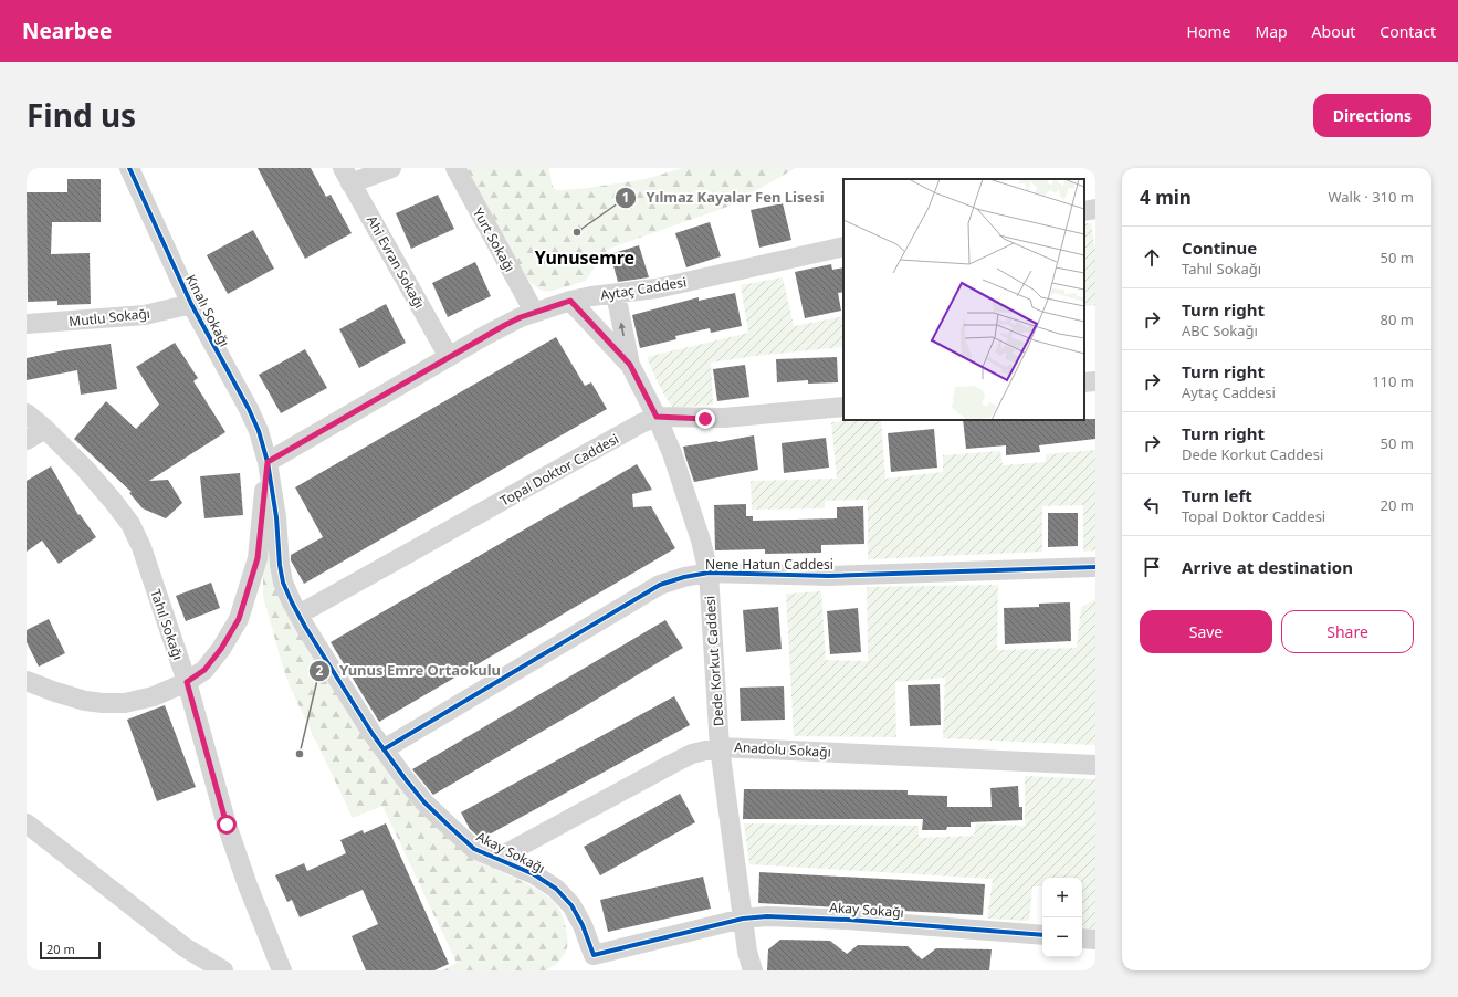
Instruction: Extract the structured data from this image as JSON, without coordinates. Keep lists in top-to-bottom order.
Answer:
{
  "streets": {
    "street": [
      "Yurt Sokağı",
      "Ahi Evran Sokağı",
      "Aytaç Caddesi",
      "Kınalı Sokağı",
      "Mutlu Sokağı",
      "Topal Doktor Caddesi",
      "Nene Hatun Caddesi",
      "Tahıl Sokağı",
      "Dede Korkut Caddesi",
      "Anadolu Sokağı",
      "Akay Sokağı"
    ]
  },
  "crossings": [
    ["Yurt Sokağı", "Aytaç Caddesi"],
    ["Ahi Evran Sokağı", "Aytaç Caddesi"],
    ["Aytaç Caddesi", "Kınalı Sokağı"],
    ["Aytaç Caddesi", "Dede Korkut Caddesi"],
    ["Aytaç Caddesi", "Akay Sokağı"],
    ["Kınalı Sokağı", "Mutlu Sokağı"],
    ["Kınalı Sokağı", "Akay Sokağı"],
    ["Topal Doktor Caddesi", "Dede Korkut Caddesi"],
    ["Topal Doktor Caddesi", "Akay Sokağı"],
    ["Nene Hatun Caddesi", "Dede Korkut Caddesi"],
    ["Nene Hatun Caddesi", "Akay Sokağı"],
    ["Dede Korkut Caddesi", "Anadolu Sokağı"],
    ["Dede Korkut Caddesi", "Akay Sokağı"],
    ["Anadolu Sokağı", "Akay Sokağı"]
  ],
  "districts": ["Yunusemre"],
  "places": ["Yılmaz Kayalar Fen Lisesi", "Yunus Emre Ortaokulu"],
  "scale_bar": "20 m",
  "page": {
    "header": "Nearbee",
    "nav": [
      "Home",
      "Map",
      "About",
      "Contact"
    ],
    "title": "Find us",
    "buttons": [
      "Directions",
      ["Save", "Share"]
    ],
    "heading": ["4 min", "Walk · 310 m"],
    "list": [
      ["Continue", "Tahıl Sokağı", "50 m"],
      ["Turn right", "ABC Sokağı", "80 m"],
      ["Turn right", "Aytaç Caddesi", "110 m"],
      ["Turn right", "Dede Korkut Caddesi", "50 m"],
      ["Turn left", "Topal Doktor Caddesi", "20 m"],
      "Arrive at destination"
    ],
    "map_buttons": ["+", "−"],
    "scale": "20 m"
  }
}
